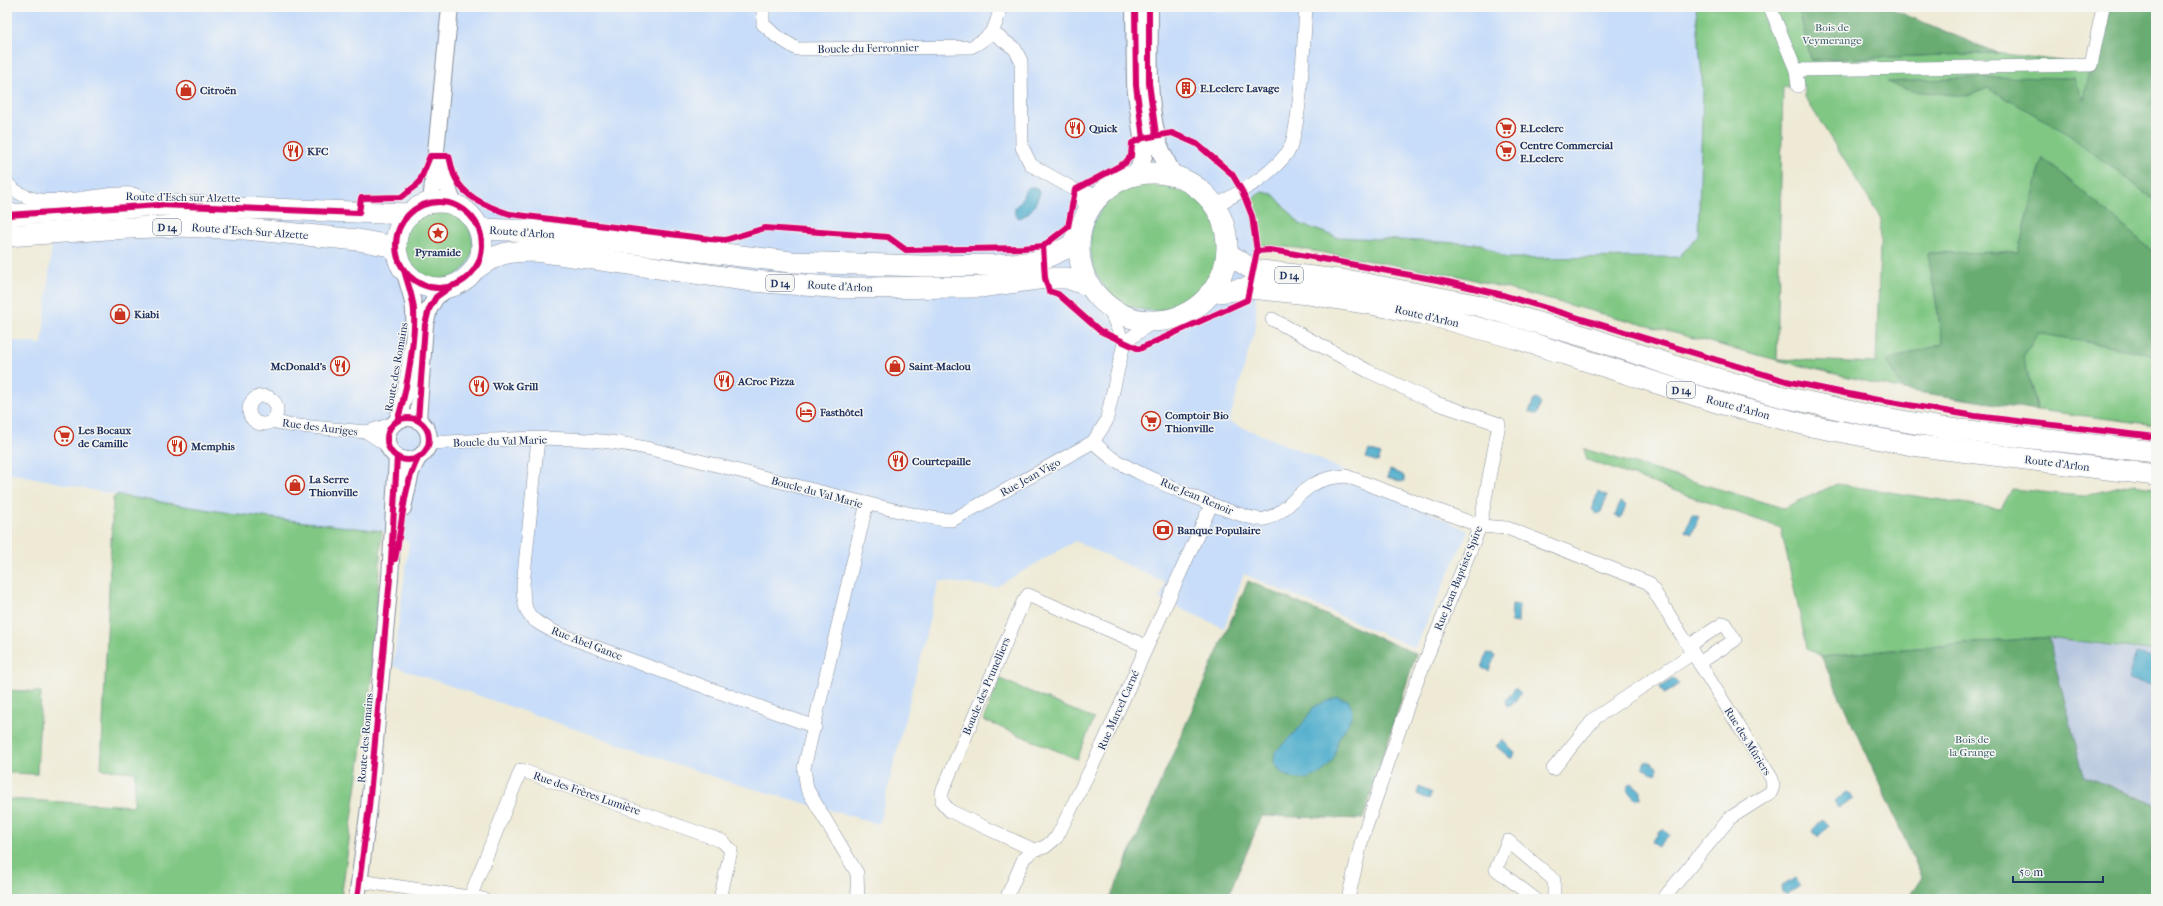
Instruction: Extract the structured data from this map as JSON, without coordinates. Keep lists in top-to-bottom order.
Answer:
{
  "streets": {
    "main road": [
      "Route d'Esch sur Alzette",
      "D 14",
      "Route d'Esch-Sur-Alzette",
      "Route d'Arlon"
    ],
    "street": [
      "Boucle du Ferronnier",
      "Route des Romains",
      "Rue des Auriges",
      "Boucle du Val Marie",
      "Rue Jean Vigo",
      "Rue Jean Renoir",
      "Rue Jean-Baptiste Spire",
      "Rue Abel Gance",
      "Boucle des Prunelliers",
      "Rue Marcel Carné",
      "Rue des Mûriers",
      "Rue des Frères Lumière"
    ]
  },
  "crossings": [
    ["Route d'Esch sur Alzette", "Route d'Esch-Sur-Alzette"],
    ["Route d'Esch sur Alzette", "Route d'Arlon"],
    ["Route d'Esch sur Alzette", "Route des Romains"],
    ["Route d'Esch-Sur-Alzette", "Route d'Arlon"],
    ["Route d'Esch-Sur-Alzette", "Route des Romains"],
    ["Route d'Arlon", "Route des Romains"],
    ["Route des Romains", "Rue des Auriges"],
    ["Route des Romains", "Boucle du Val Marie"],
    ["Rue des Auriges", "Boucle du Val Marie"],
    ["Boucle du Val Marie", "Rue Jean Vigo"],
    ["Boucle du Val Marie", "Rue Abel Gance"],
    ["Rue Jean Vigo", "Rue Jean Renoir"],
    ["Rue Jean Renoir", "Rue Jean-Baptiste Spire"],
    ["Rue Jean Renoir", "Rue Marcel Carné"],
    ["Rue Jean Renoir", "Rue des Mûriers"],
    ["Rue Jean-Baptiste Spire", "Rue des Mûriers"],
    ["Boucle des Prunelliers", "Rue Marcel Carné"]
  ],
  "parks": ["Bois de Veymerange", "Bois de la Grange"],
  "places": {
    "building": ["E.Leclerc Lavage"],
    "shop": [
      "Citroën",
      "Kiabi",
      "Saint-Maclou",
      "La Serre Thionville"
    ],
    "restaurant": [
      "Quick",
      "KFC",
      "McDonald's",
      "ACroc Pizza",
      "Wok Grill",
      "Memphis",
      "Courtepaille"
    ],
    "supermarket": [
      "E.Leclerc",
      "Centre Commercial E.Leclerc",
      "Comptoir Bio Thionville",
      "Les Bocaux de Camille"
    ],
    "place": ["Pyramide"],
    "hotel": ["Fasthôtel"],
    "bank": ["Banque Populaire"]
  },
  "scale_bar": "50 m"
}
